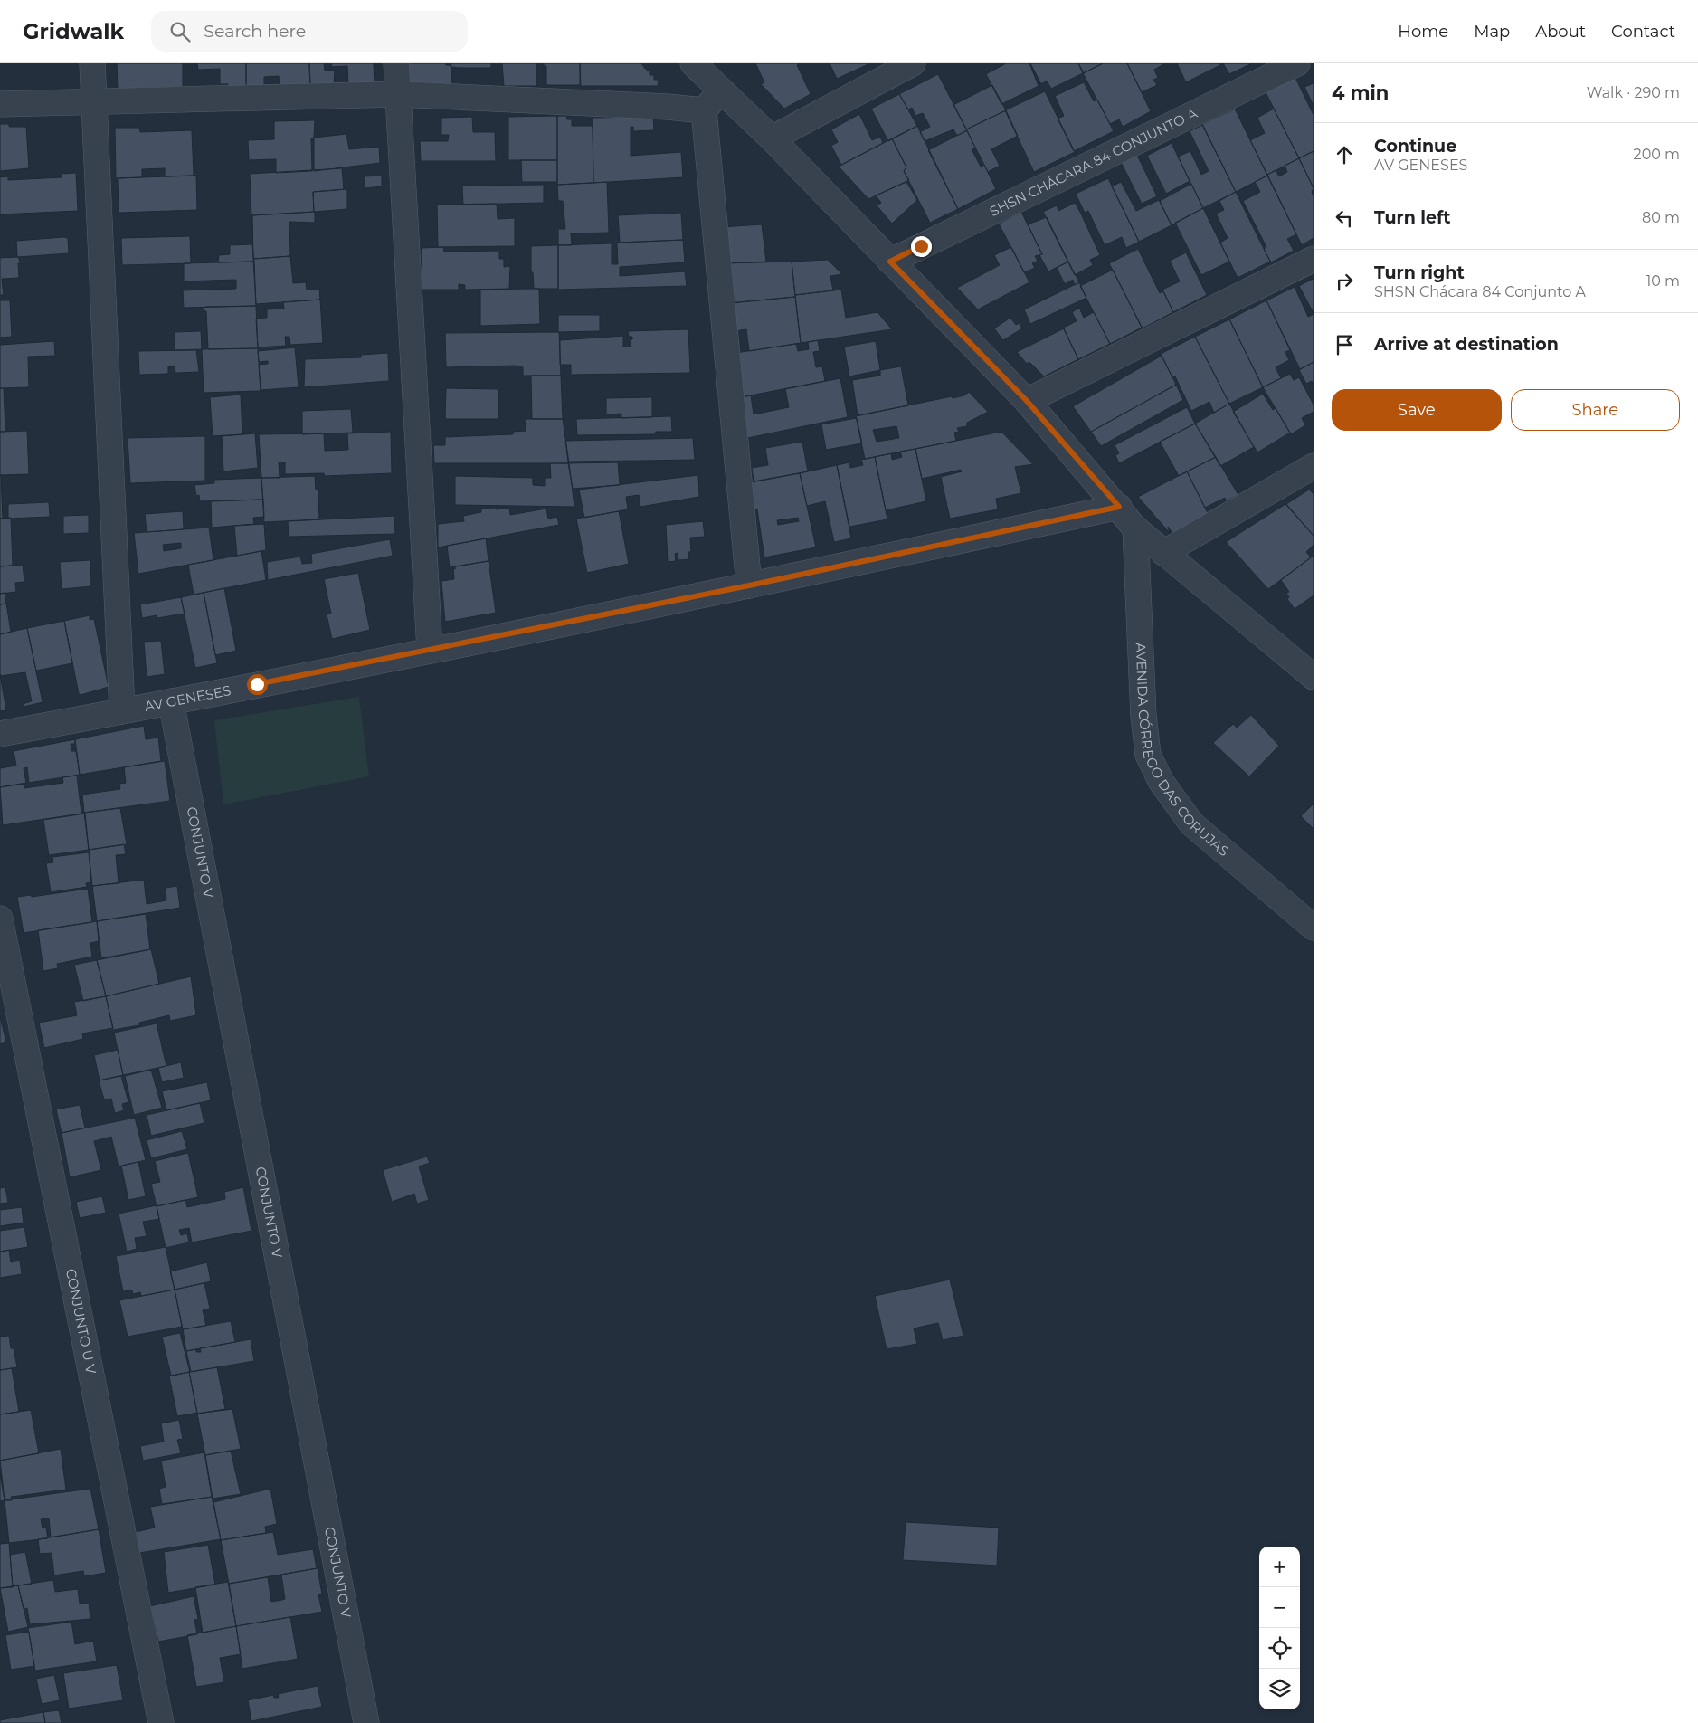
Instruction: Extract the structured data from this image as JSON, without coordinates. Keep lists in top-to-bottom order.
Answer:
{
  "streets": {
    "street": [
      "SHSN CHÁCARA 84 CONJUNTO A",
      "AV GENESES",
      "AVENIDA CÓRREGO DAS CORUJAS",
      "CONJUNTO V",
      "CONJUNTO U V"
    ]
  },
  "crossings": [
    ["AV GENESES", "CONJUNTO V"]
  ],
  "page": {
    "header": "Gridwalk",
    "search": "Search here",
    "nav": [
      "Home",
      "Map",
      "About",
      "Contact"
    ],
    "heading": ["4 min", "Walk · 290 m"],
    "list": [
      ["Continue", "AV GENESES", "200 m"],
      ["Turn left", "80 m"],
      ["Turn right", "SHSN Chácara 84 Conjunto A", "10 m"],
      "Arrive at destination"
    ],
    "buttons": ["Save", "Share"],
    "map_buttons": ["+", "−"]
  }
}
